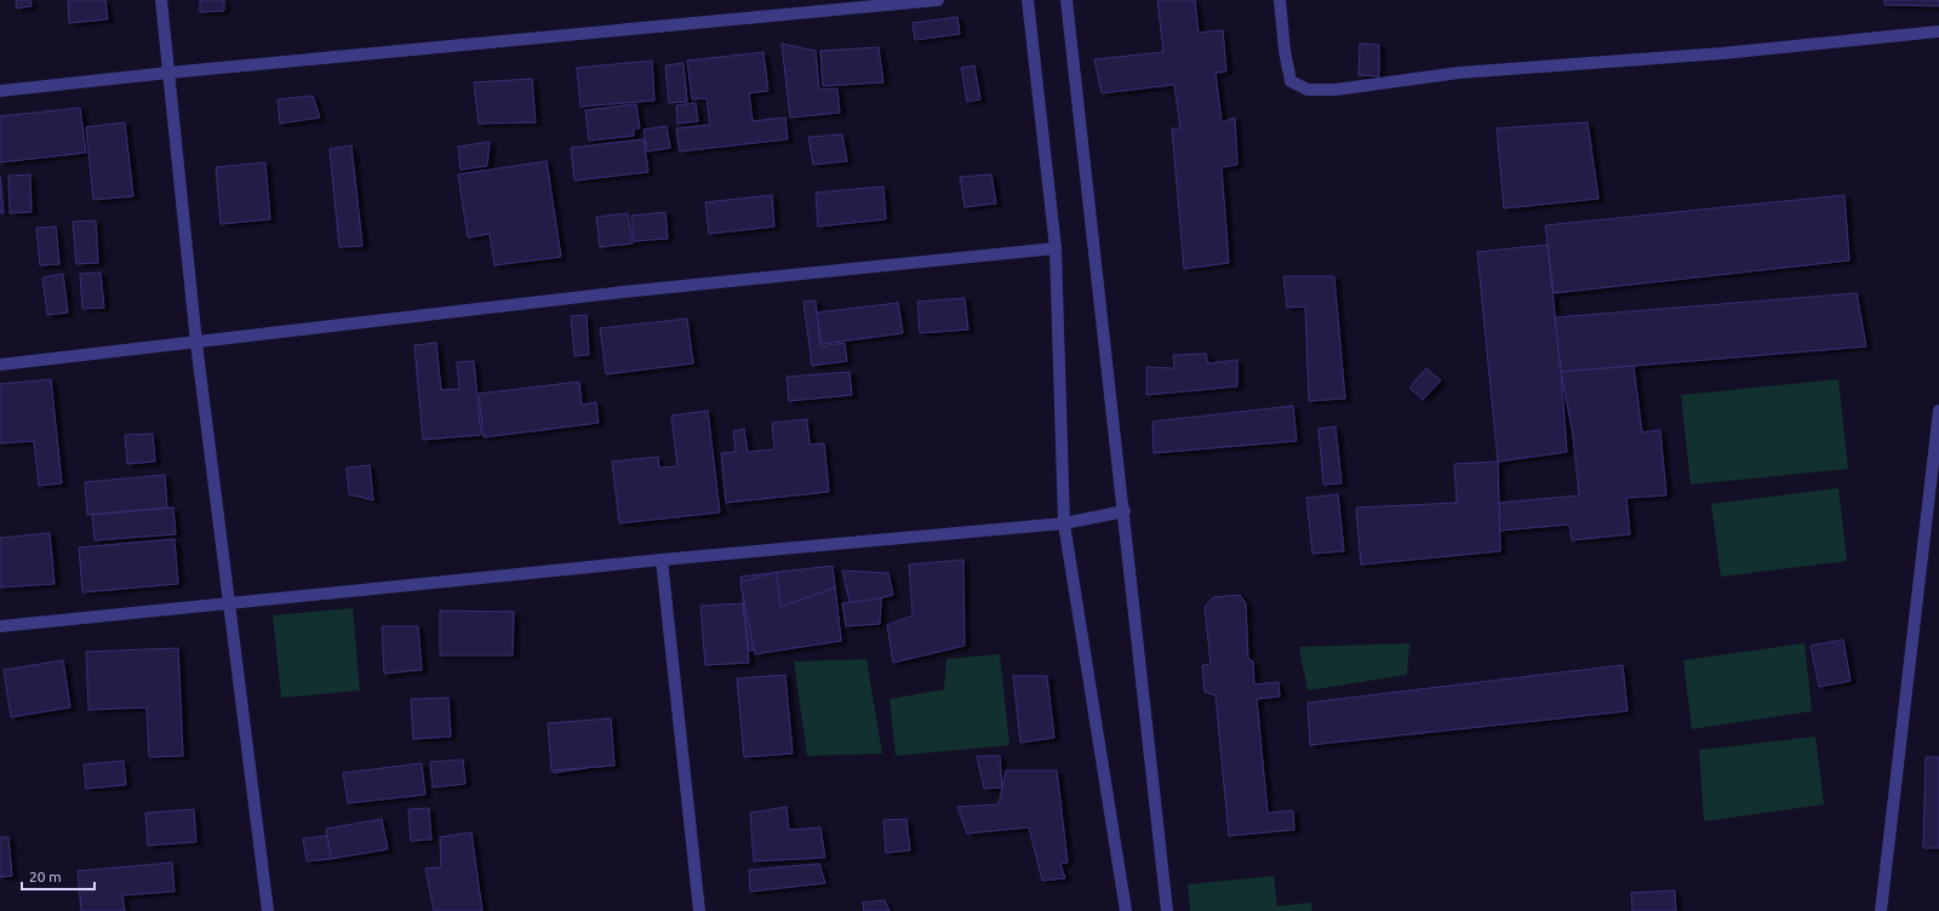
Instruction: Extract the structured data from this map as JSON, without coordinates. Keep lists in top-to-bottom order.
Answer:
{
  "scale_bar": "20 m"
}
